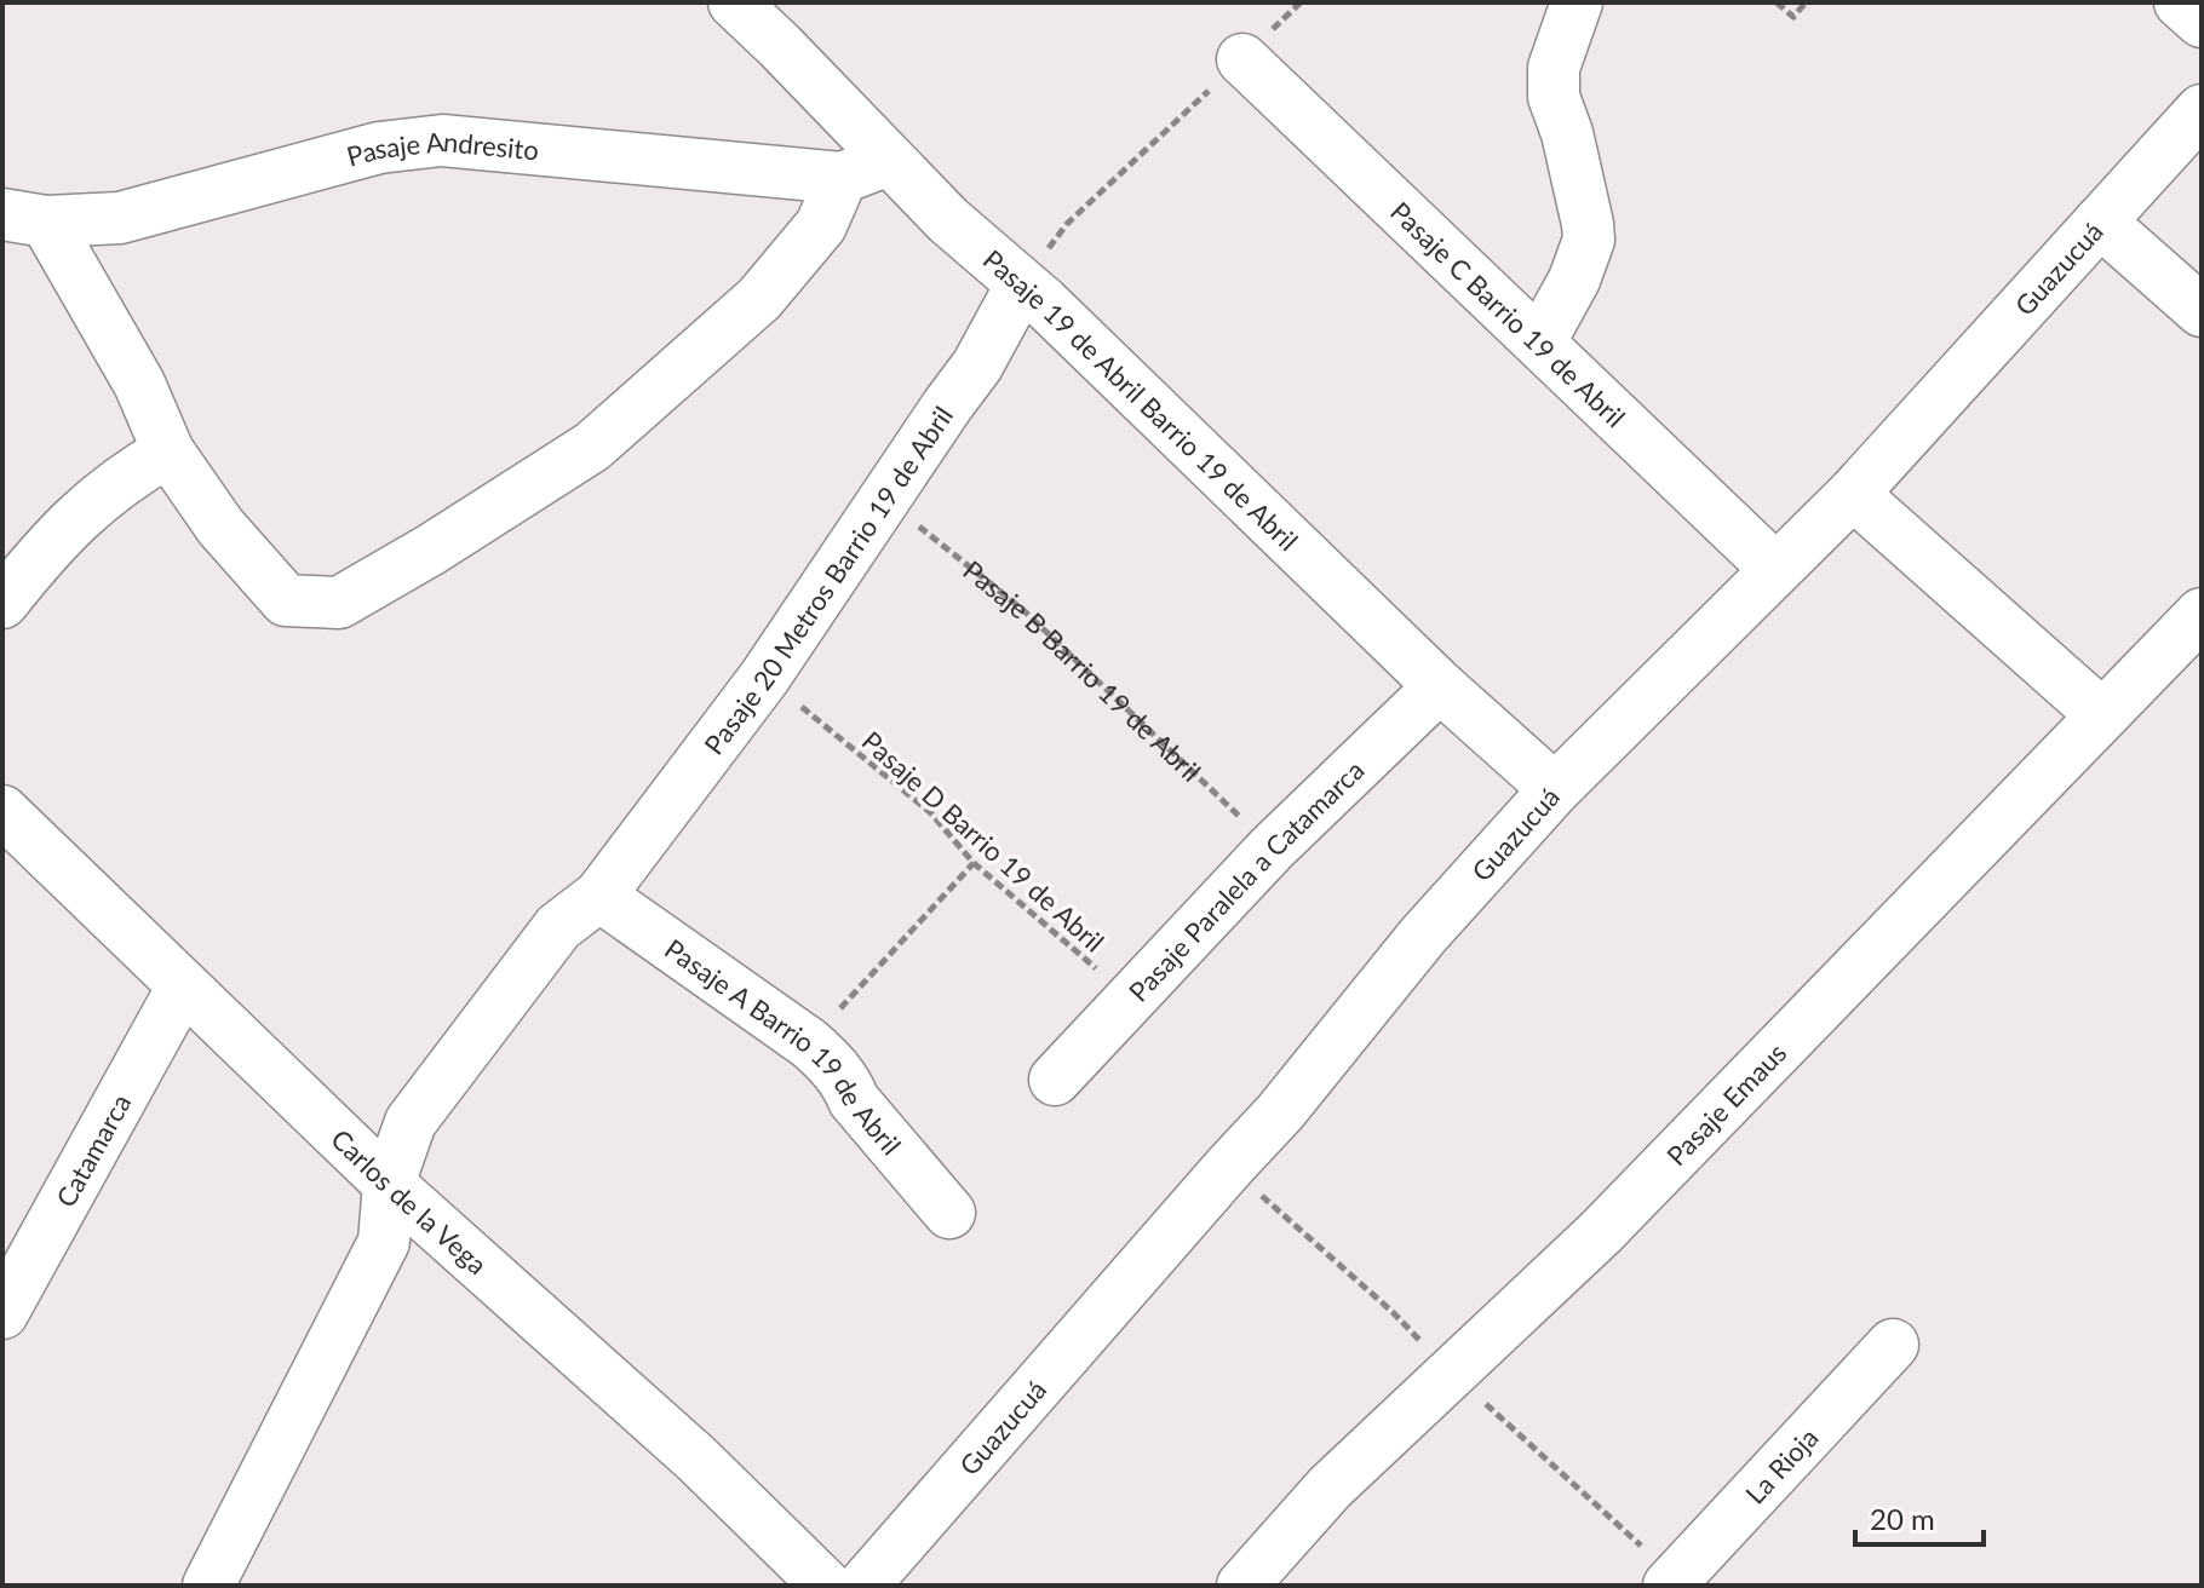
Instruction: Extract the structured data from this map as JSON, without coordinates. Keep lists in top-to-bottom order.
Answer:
{
  "streets": {
    "street": [
      "Pasaje Andresito",
      "Guazucuá",
      "Pasaje C Barrio 19 de Abril",
      "Pasaje 19 de Abril Barrio 19 de Abril",
      "Pasaje 20 Metros Barrio 19 de Abril",
      "Pasaje Paralela a Catamarca",
      "Pasaje A Barrio 19 de Abril",
      "Pasaje Emaus",
      "Catamarca",
      "Carlos de la Vega",
      "La Rioja"
    ],
    "path": ["Pasaje B Barrio 19 de Abril", "Pasaje D Barrio 19 de Abril"]
  },
  "crossings": [
    ["Pasaje Andresito", "Pasaje 19 de Abril Barrio 19 de Abril"],
    ["Guazucuá", "Pasaje C Barrio 19 de Abril"],
    ["Guazucuá", "Pasaje 19 de Abril Barrio 19 de Abril"],
    ["Pasaje 19 de Abril Barrio 19 de Abril", "Pasaje 20 Metros Barrio 19 de Abril"],
    ["Pasaje 19 de Abril Barrio 19 de Abril", "Pasaje Paralela a Catamarca"],
    ["Pasaje 20 Metros Barrio 19 de Abril", "Pasaje B Barrio 19 de Abril"],
    ["Pasaje 20 Metros Barrio 19 de Abril", "Pasaje D Barrio 19 de Abril"],
    ["Pasaje 20 Metros Barrio 19 de Abril", "Pasaje A Barrio 19 de Abril"],
    ["Pasaje 20 Metros Barrio 19 de Abril", "Carlos de la Vega"],
    ["Pasaje B Barrio 19 de Abril", "Pasaje Paralela a Catamarca"],
    ["Pasaje D Barrio 19 de Abril", "Pasaje Paralela a Catamarca"],
    ["Catamarca", "Carlos de la Vega"]
  ],
  "scale_bar": "20 m"
}
